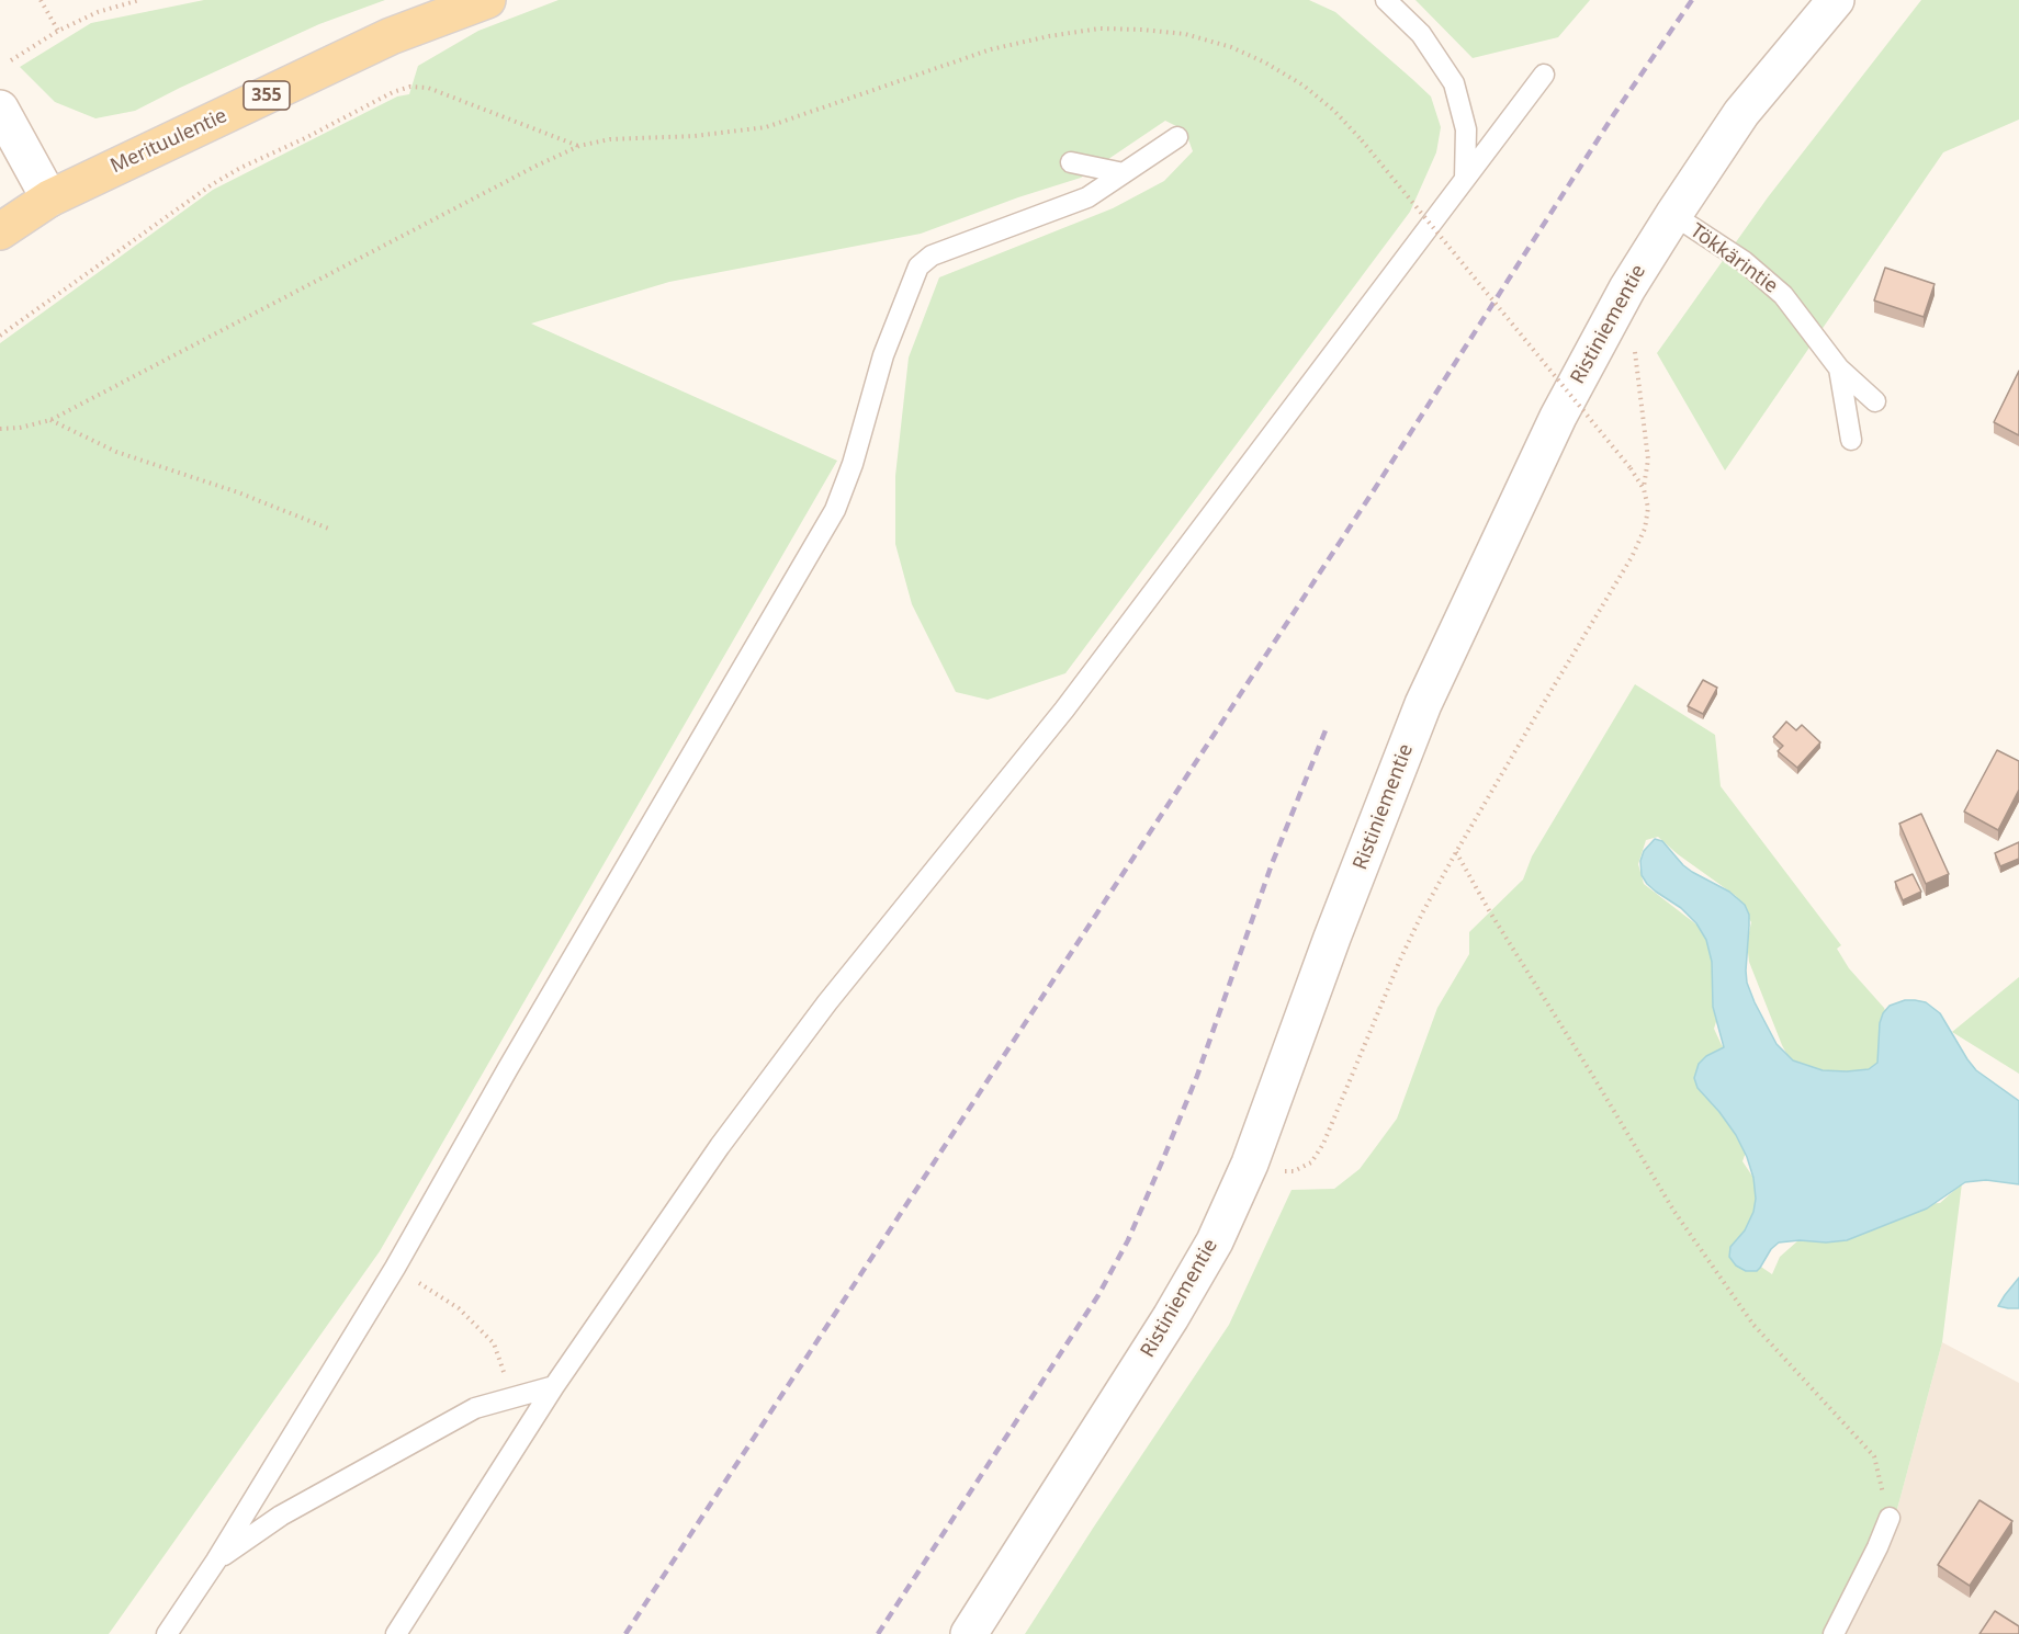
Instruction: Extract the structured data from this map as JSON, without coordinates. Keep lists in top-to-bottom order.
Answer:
{
  "streets": {
    "main road": ["355", "Merituulentie"],
    "street": ["Ristiniementie"],
    "lane": ["Tökkärintie"]
  },
  "crossings": [
    ["Tökkärintie", "Ristiniementie"]
  ]
}
